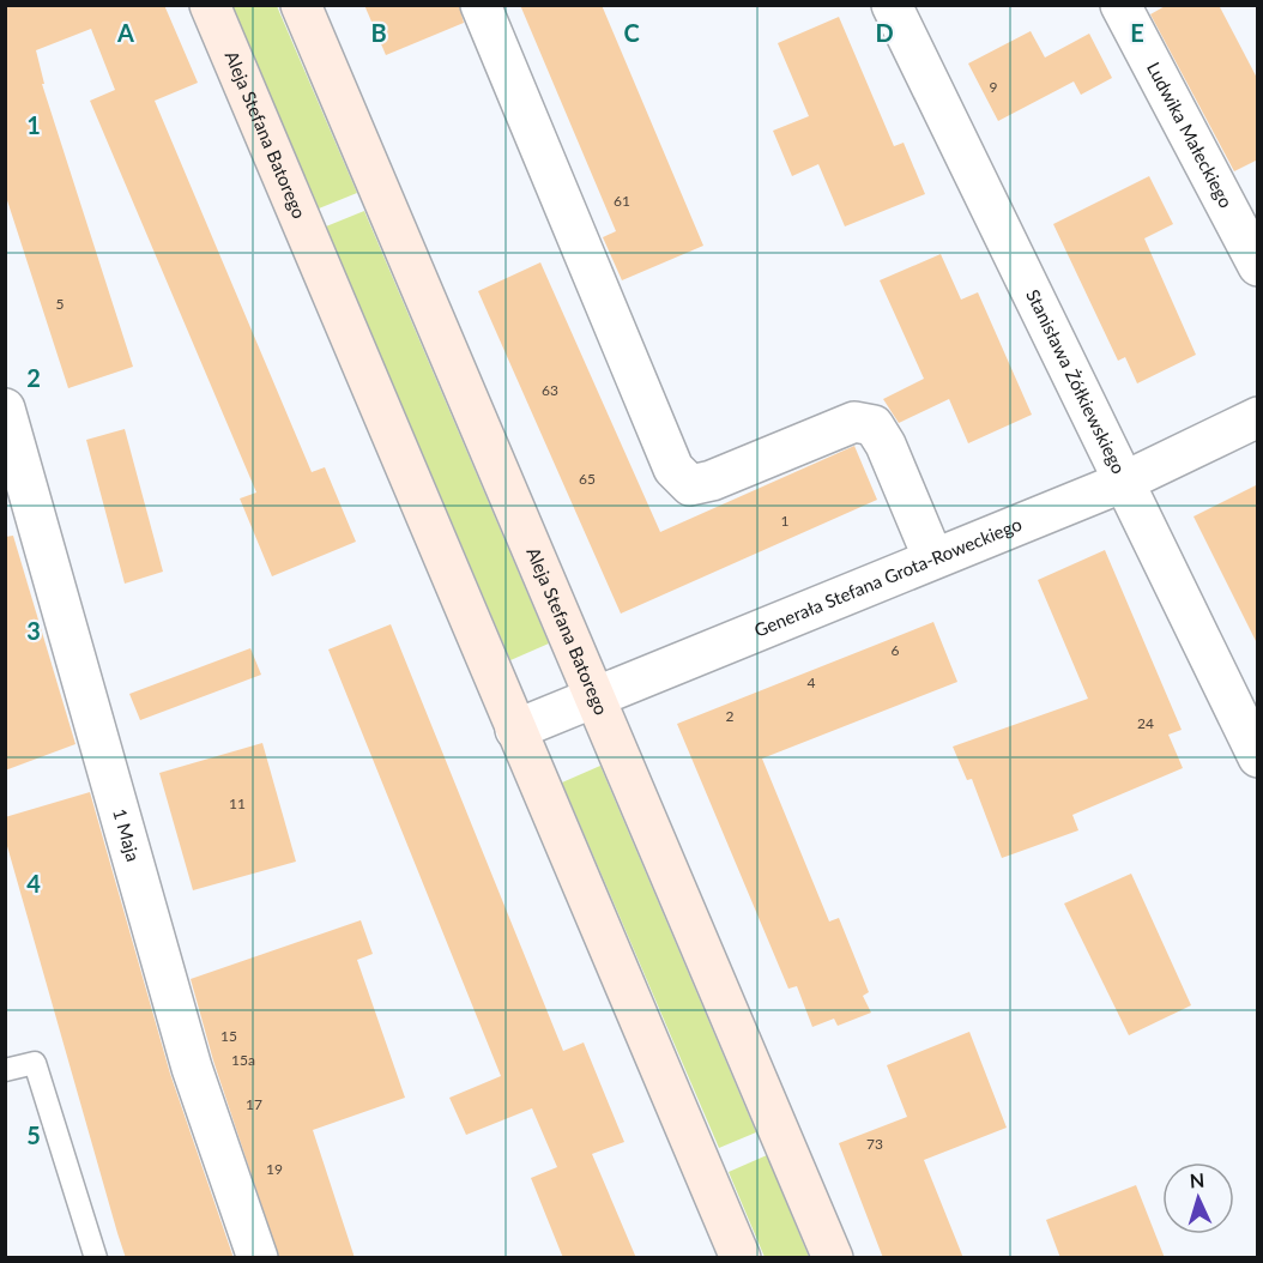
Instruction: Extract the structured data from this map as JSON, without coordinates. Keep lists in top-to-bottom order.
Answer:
{
  "streets": {
    "street": [
      "Aleja Stefana Batorego",
      "Ludwika Małeckiego",
      "Stanisława Żółkiewskiego",
      "Generała Stefana Grota-Roweckiego",
      "1 Maja"
    ]
  },
  "crossings": [
    ["Aleja Stefana Batorego", "Generała Stefana Grota-Roweckiego"],
    ["Stanisława Żółkiewskiego", "Generała Stefana Grota-Roweckiego"]
  ],
  "house_numbers": [
    "9",
    "61",
    "5",
    "63",
    "65",
    "1",
    "6",
    "4",
    "2",
    "24",
    "11",
    "15",
    "15a",
    "17",
    "73",
    "19"
  ],
  "north": "top",
  "grid": {
    "columns": [
      "A",
      "B",
      "C",
      "D",
      "E"
    ],
    "rows": [
      "1",
      "2",
      "3",
      "4",
      "5"
    ]
  }
}
